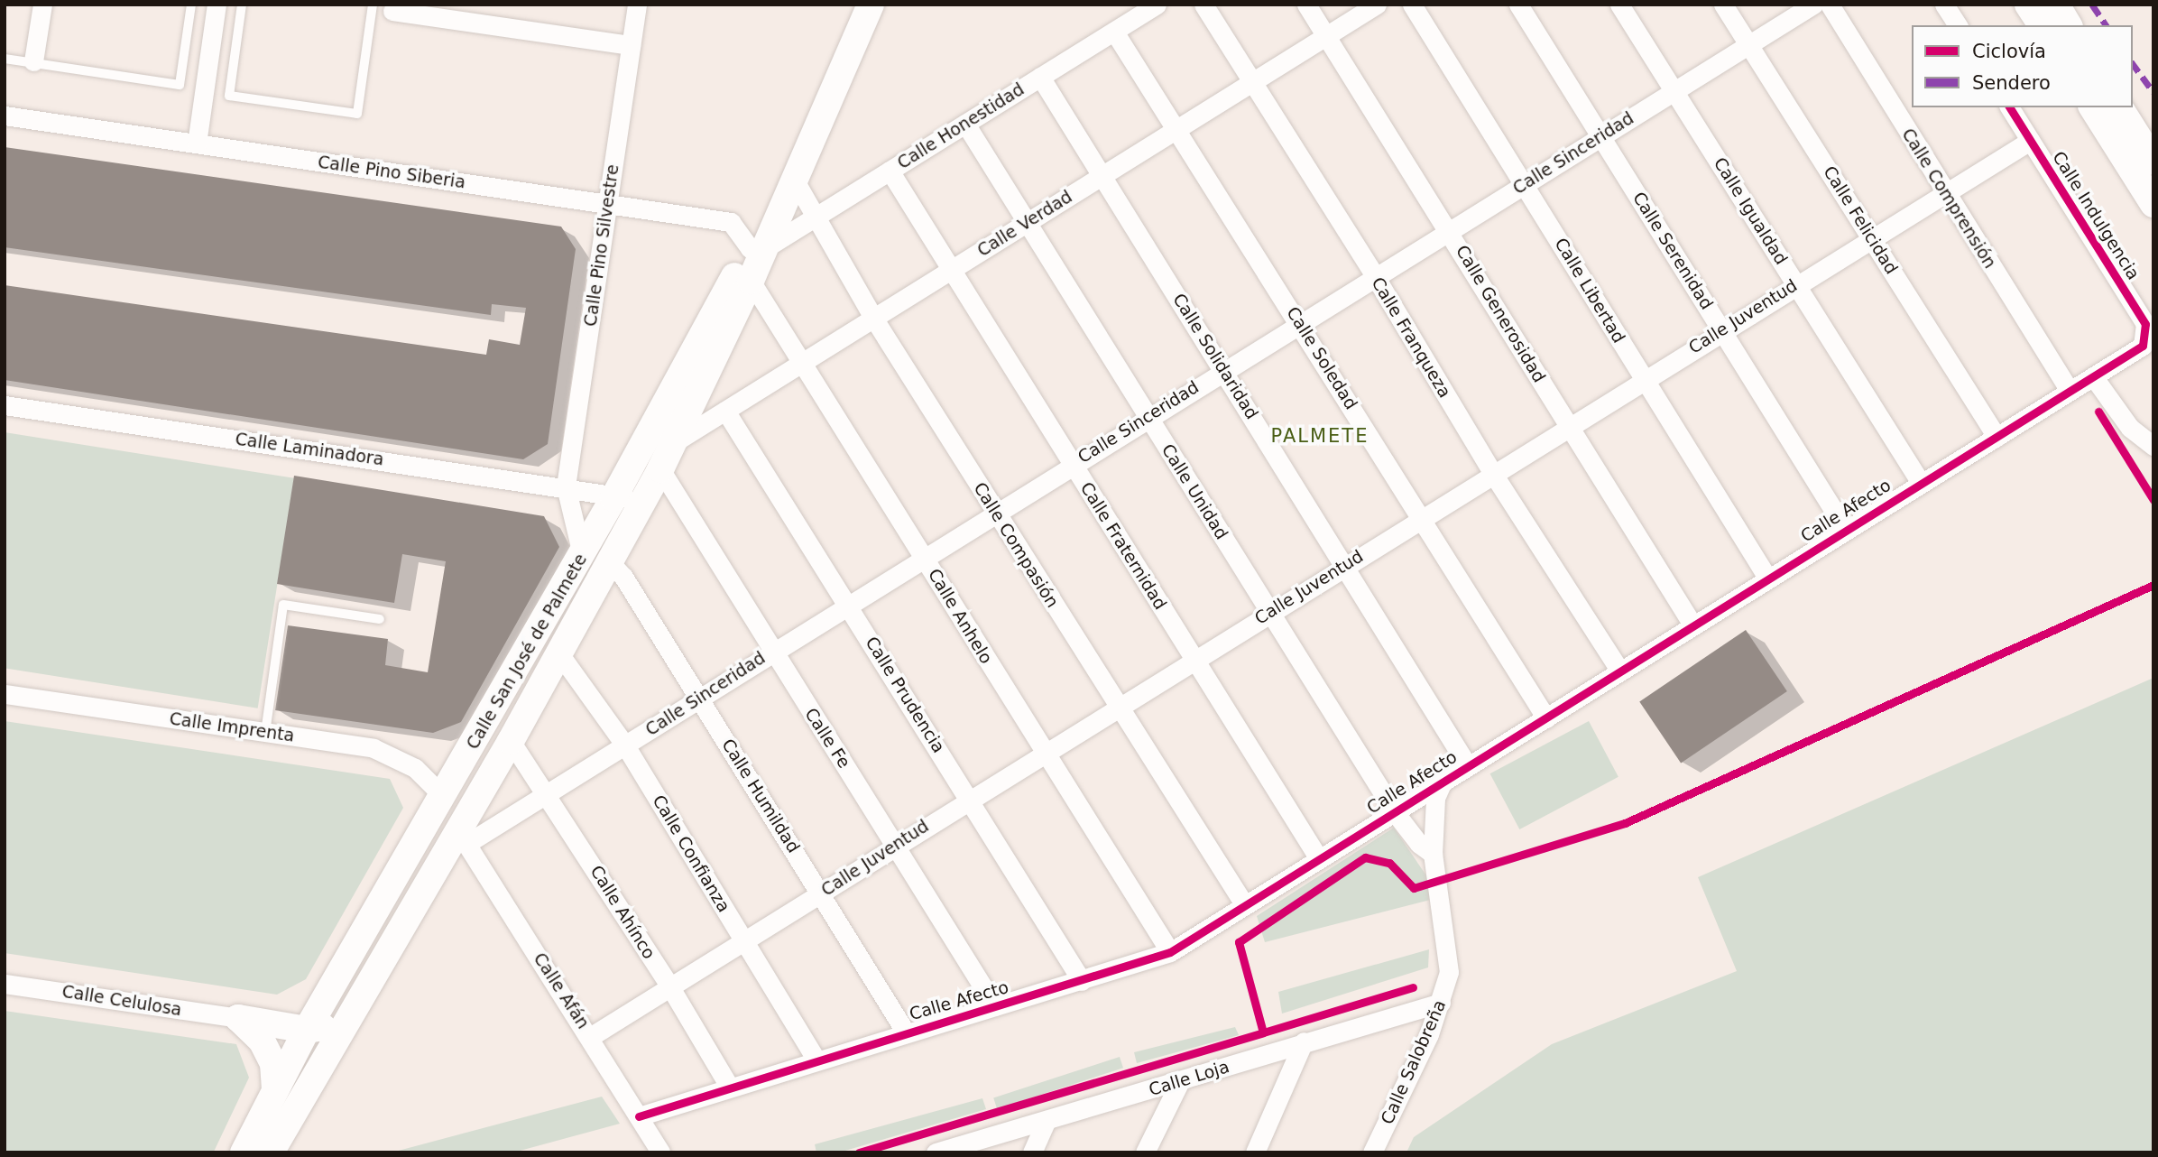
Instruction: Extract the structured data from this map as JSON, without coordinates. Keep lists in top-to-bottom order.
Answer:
{
  "streets": {
    "street": [
      "Calle Honestidad",
      "Calle Sinceridad",
      "Calle Pino Siberia",
      "Calle Comprensión",
      "Calle Igualdad",
      "Calle Indulgencia",
      "Calle Felicidad",
      "Calle Verdad",
      "Calle Pino Silvestre",
      "Calle Serenidad",
      "Calle Libertad",
      "Calle Generosidad",
      "Calle Juventud",
      "Calle Franqueza",
      "Calle Solidaridad",
      "Calle Soledad",
      "Calle Laminadora",
      "Calle Unidad",
      "Calle Afecto",
      "Calle Compasión",
      "Calle Fraternidad",
      "Calle Anhelo",
      "Calle San José de Palmete",
      "Calle Prudencia",
      "Calle Imprenta",
      "Calle Fe",
      "Calle Humildad",
      "Calle Confianza",
      "Calle Ahínco",
      "Calle Afán",
      "Calle Celulosa",
      "Calle Salobreña",
      "Calle Loja"
    ]
  },
  "crossings": [
    ["Calle Honestidad", "Calle Pino Siberia"],
    ["Calle Honestidad", "Calle Solidaridad"],
    ["Calle Honestidad", "Calle Soledad"],
    ["Calle Honestidad", "Calle Unidad"],
    ["Calle Honestidad", "Calle Compasión"],
    ["Calle Honestidad", "Calle Fraternidad"],
    ["Calle Honestidad", "Calle San José de Palmete"],
    ["Calle Sinceridad", "Calle Igualdad"],
    ["Calle Sinceridad", "Calle Felicidad"],
    ["Calle Sinceridad", "Calle Serenidad"],
    ["Calle Sinceridad", "Calle Libertad"],
    ["Calle Sinceridad", "Calle Generosidad"],
    ["Calle Sinceridad", "Calle Franqueza"],
    ["Calle Sinceridad", "Calle Solidaridad"],
    ["Calle Sinceridad", "Calle Soledad"],
    ["Calle Sinceridad", "Calle Unidad"],
    ["Calle Sinceridad", "Calle Compasión"],
    ["Calle Sinceridad", "Calle Fraternidad"],
    ["Calle Sinceridad", "Calle Anhelo"],
    ["Calle Sinceridad", "Calle San José de Palmete"],
    ["Calle Sinceridad", "Calle Prudencia"],
    ["Calle Sinceridad", "Calle Fe"],
    ["Calle Sinceridad", "Calle Humildad"],
    ["Calle Sinceridad", "Calle Confianza"],
    ["Calle Sinceridad", "Calle Ahínco"],
    ["Calle Sinceridad", "Calle Afán"],
    ["Calle Pino Siberia", "Calle Pino Silvestre"],
    ["Calle Pino Siberia", "Calle San José de Palmete"],
    ["Calle Comprensión", "Calle Juventud"],
    ["Calle Comprensión", "Calle Afecto"],
    ["Calle Igualdad", "Calle Juventud"],
    ["Calle Igualdad", "Calle Afecto"],
    ["Calle Indulgencia", "Calle Juventud"],
    ["Calle Indulgencia", "Calle Afecto"],
    ["Calle Felicidad", "Calle Juventud"],
    ["Calle Felicidad", "Calle Afecto"],
    ["Calle Verdad", "Calle Generosidad"],
    ["Calle Verdad", "Calle Franqueza"],
    ["Calle Verdad", "Calle Solidaridad"],
    ["Calle Verdad", "Calle Soledad"],
    ["Calle Verdad", "Calle Unidad"],
    ["Calle Verdad", "Calle Compasión"],
    ["Calle Verdad", "Calle Fraternidad"],
    ["Calle Verdad", "Calle Anhelo"],
    ["Calle Verdad", "Calle San José de Palmete"],
    ["Calle Verdad", "Calle Prudencia"],
    ["Calle Pino Silvestre", "Calle Laminadora"],
    ["Calle Serenidad", "Calle Juventud"],
    ["Calle Serenidad", "Calle Afecto"],
    ["Calle Libertad", "Calle Juventud"],
    ["Calle Libertad", "Calle Afecto"],
    ["Calle Generosidad", "Calle Juventud"],
    ["Calle Generosidad", "Calle Afecto"],
    ["Calle Juventud", "Calle Franqueza"],
    ["Calle Juventud", "Calle Solidaridad"],
    ["Calle Juventud", "Calle Soledad"],
    ["Calle Juventud", "Calle Unidad"],
    ["Calle Juventud", "Calle Compasión"],
    ["Calle Juventud", "Calle Fraternidad"],
    ["Calle Juventud", "Calle Anhelo"],
    ["Calle Juventud", "Calle Prudencia"],
    ["Calle Juventud", "Calle Fe"],
    ["Calle Juventud", "Calle Humildad"],
    ["Calle Juventud", "Calle Confianza"],
    ["Calle Juventud", "Calle Ahínco"],
    ["Calle Juventud", "Calle Afán"],
    ["Calle Franqueza", "Calle Afecto"],
    ["Calle Solidaridad", "Calle Afecto"],
    ["Calle Soledad", "Calle Afecto"],
    ["Calle Laminadora", "Calle San José de Palmete"],
    ["Calle Unidad", "Calle Afecto"],
    ["Calle Unidad", "Calle Salobreña"],
    ["Calle Afecto", "Calle Compasión"],
    ["Calle Afecto", "Calle Fraternidad"],
    ["Calle Afecto", "Calle Anhelo"],
    ["Calle Afecto", "Calle Prudencia"],
    ["Calle Afecto", "Calle Fe"],
    ["Calle Afecto", "Calle Humildad"],
    ["Calle Afecto", "Calle Confianza"],
    ["Calle Afecto", "Calle Ahínco"],
    ["Calle Afecto", "Calle Afán"],
    ["Calle Afecto", "Calle Salobreña"],
    ["Calle Compasión", "Calle San José de Palmete"],
    ["Calle Anhelo", "Calle San José de Palmete"],
    ["Calle San José de Palmete", "Calle Imprenta"],
    ["Calle San José de Palmete", "Calle Fe"],
    ["Calle San José de Palmete", "Calle Humildad"],
    ["Calle San José de Palmete", "Calle Confianza"],
    ["Calle San José de Palmete", "Calle Ahínco"],
    ["Calle San José de Palmete", "Calle Afán"],
    ["Calle Salobreña", "Calle Loja"]
  ],
  "districts": ["PALMETE"],
  "legend": ["Ciclovía", "Sendero"]
}
